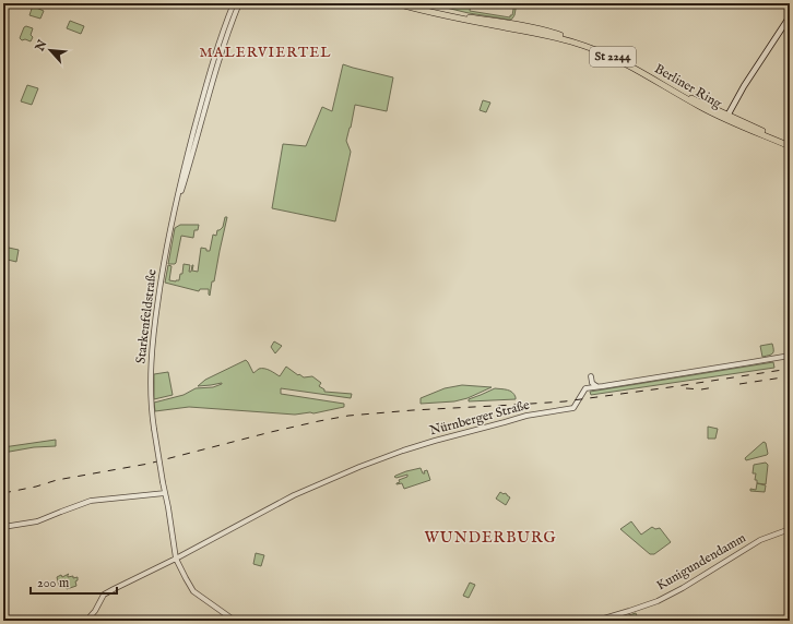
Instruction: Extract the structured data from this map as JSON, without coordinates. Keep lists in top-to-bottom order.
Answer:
{
  "streets": {
    "main road": ["St 2244", "Berliner Ring"],
    "street": ["Starkenfeldstraße", "Nürnberger Straße", "Kunigundendamm"]
  },
  "crossings": [
    ["Starkenfeldstraße", "Nürnberger Straße"]
  ],
  "districts": ["MALERVIERTEL", "WUNDERBURG"],
  "scale_bar": "200 m",
  "north": "top left"
}
